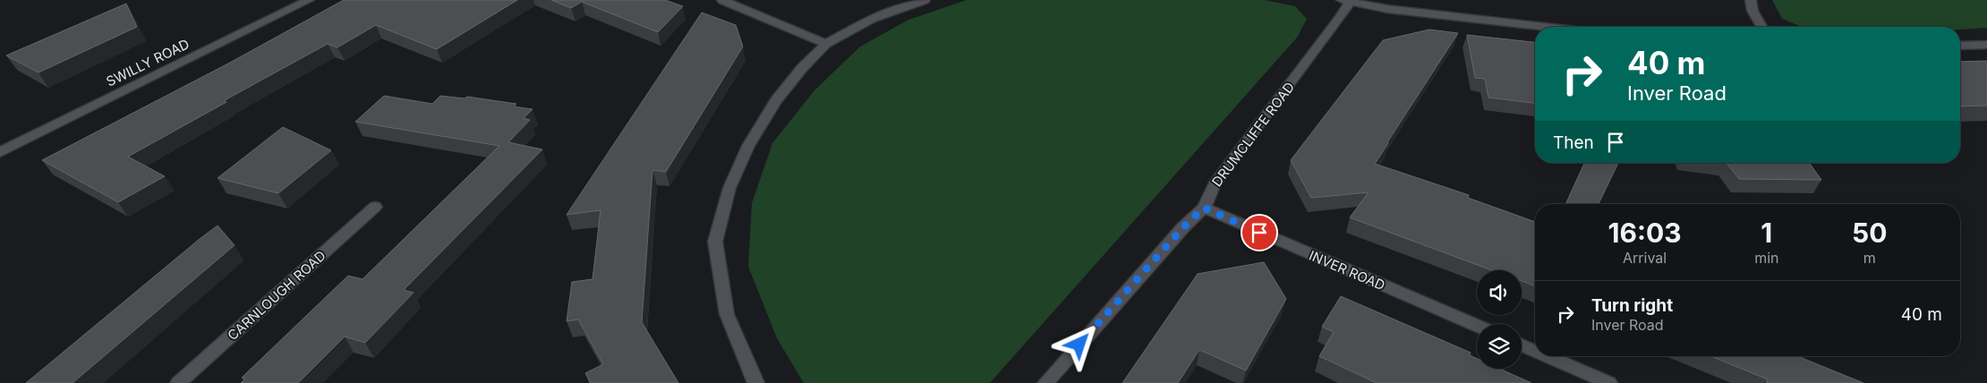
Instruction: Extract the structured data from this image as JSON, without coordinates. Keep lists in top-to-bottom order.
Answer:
{
  "streets": {
    "street": [
      "SWILLY ROAD",
      "DRUMCLIFFE ROAD",
      "INVER ROAD",
      "CARNLOUGH ROAD"
    ]
  },
  "crossings": [
    ["DRUMCLIFFE ROAD", "INVER ROAD"]
  ],
  "page": {
    "turn": ["40 m", "Inver Road"],
    "then": "Then",
    "eta": [
      "16:03",
      "Arrival",
      "1",
      "min",
      "50",
      "m"
    ],
    "list": [
      {
        "name": "Turn right",
        "note": "Inver Road",
        "value": "40 m"
      }
    ]
  }
}
